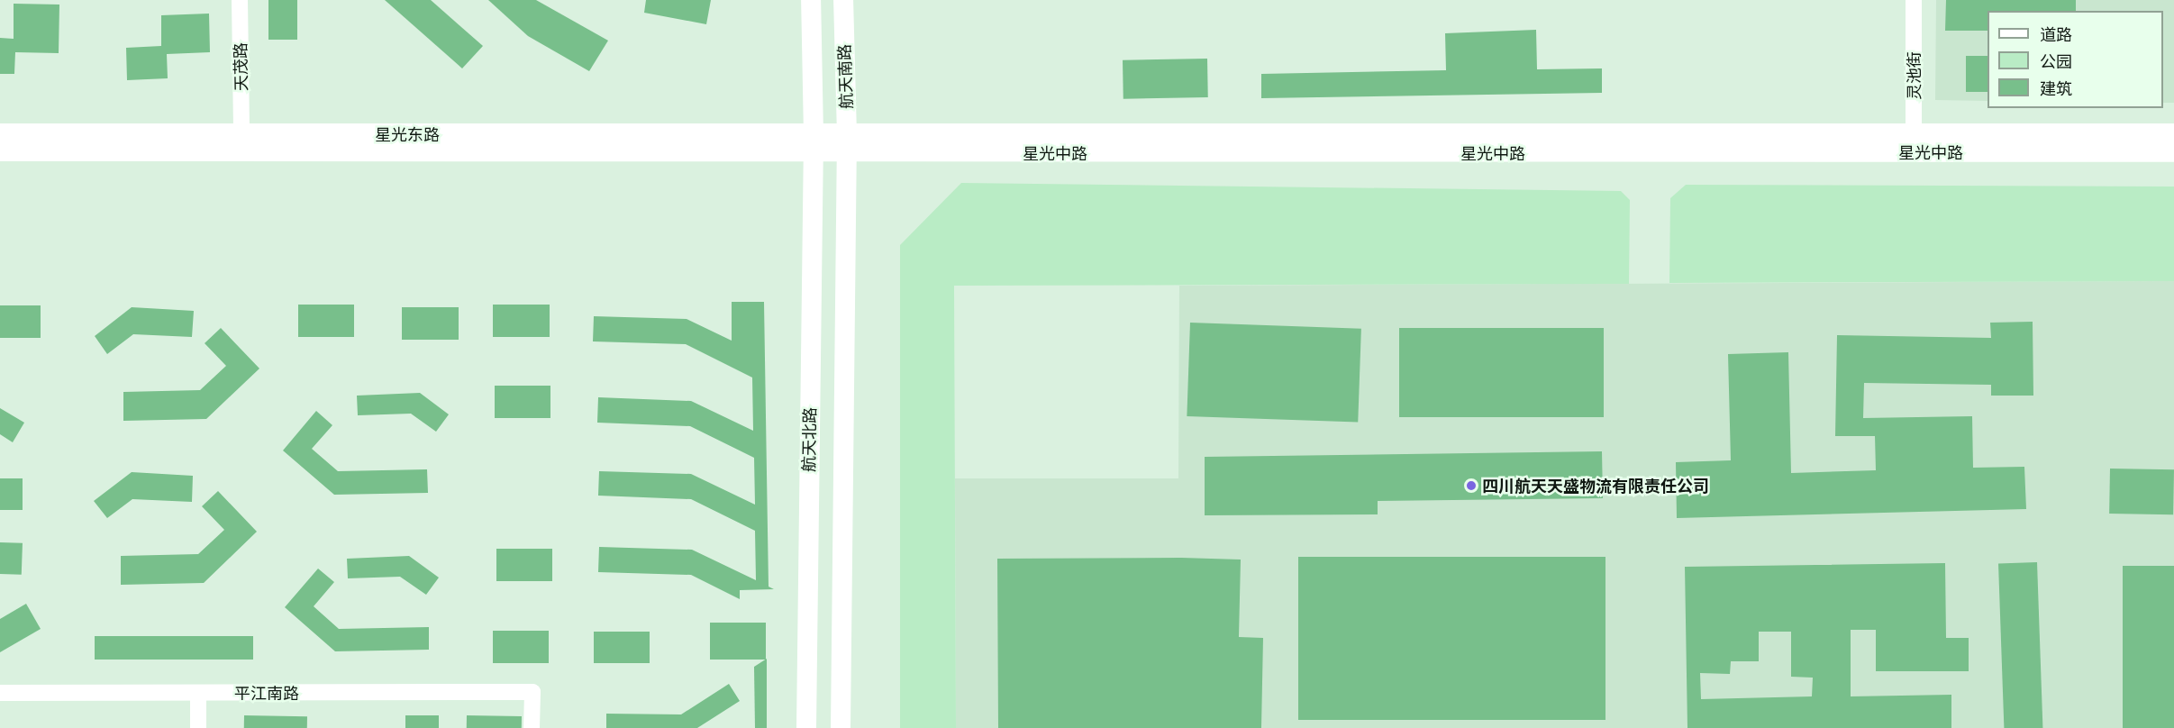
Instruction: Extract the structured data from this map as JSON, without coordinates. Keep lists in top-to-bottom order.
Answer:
{
  "streets": {
    "main road": [
      "航天南路",
      "星光东路",
      "星光中路",
      "航天北路"
    ],
    "street": ["天茂路", "灵池街", "平江南路"]
  },
  "crossings": [
    ["天茂路", "星光东路"],
    ["灵池街", "星光中路"],
    ["航天南路", "星光东路"],
    ["航天南路", "星光中路"],
    ["航天南路", "航天北路"],
    ["星光东路", "星光中路"],
    ["星光东路", "航天北路"],
    ["星光中路", "航天北路"]
  ],
  "places": ["四川航天天盛物流有限责任公司"],
  "legend": ["道路", "公园", "建筑"]
}
